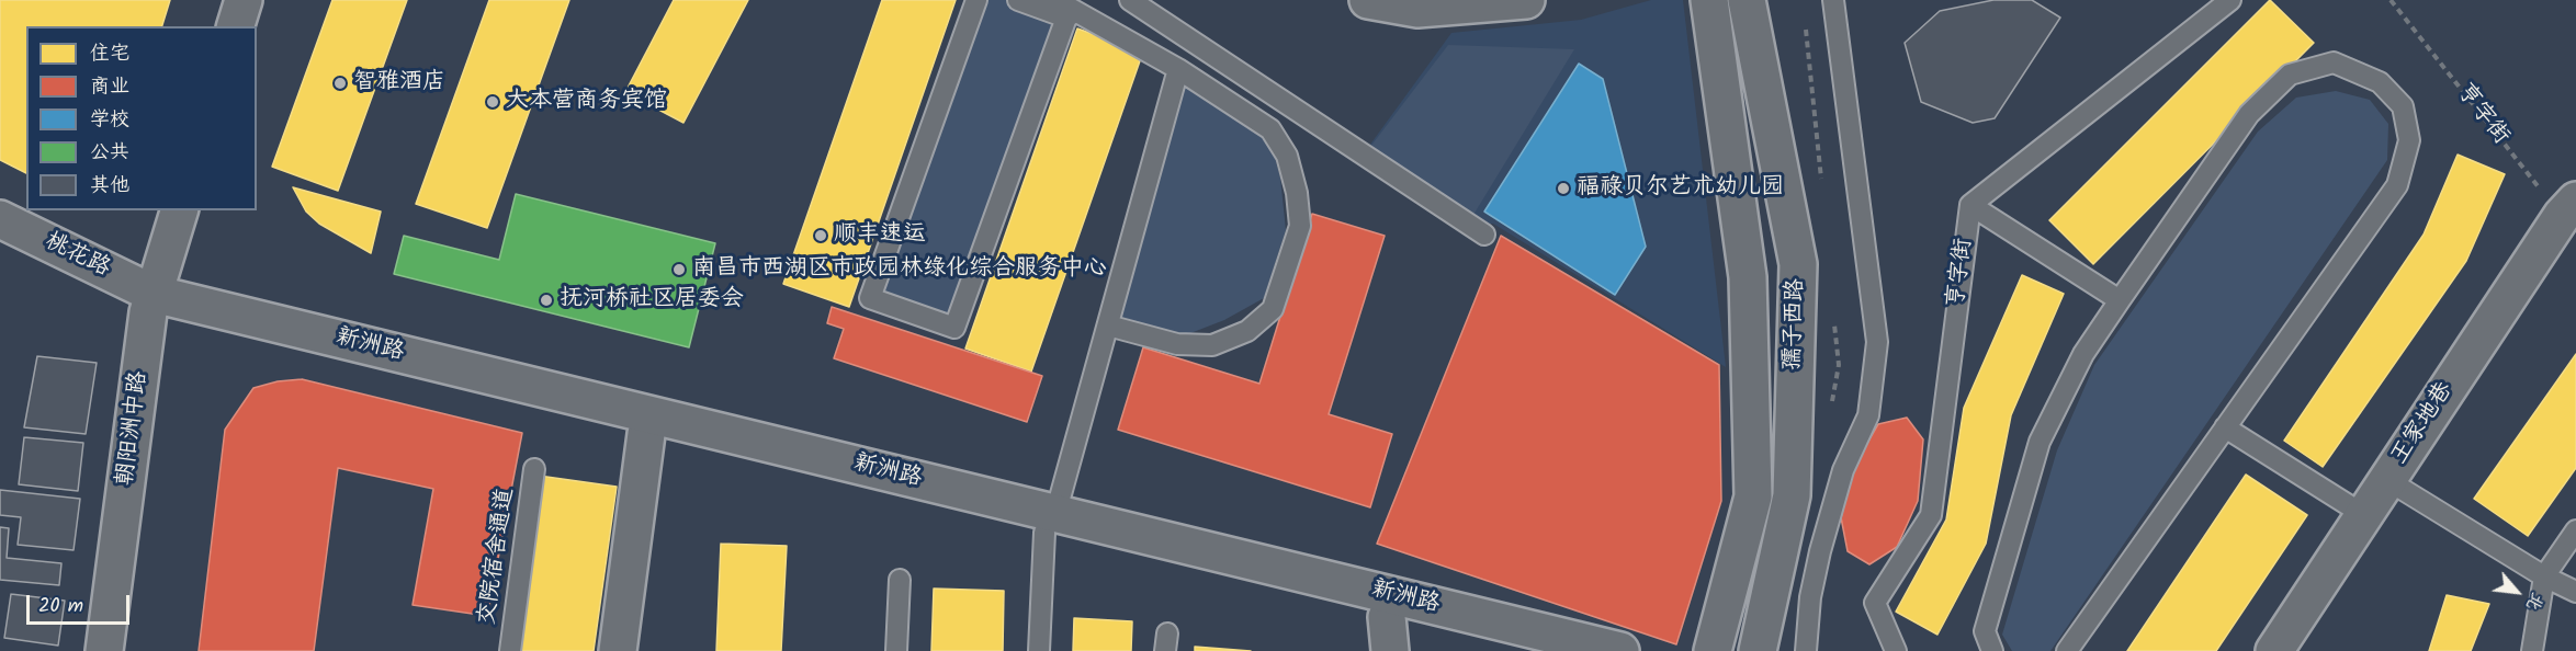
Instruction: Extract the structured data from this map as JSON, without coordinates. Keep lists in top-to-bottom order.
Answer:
{
  "streets": {
    "main road": [
      "桃花路",
      "孺子西路",
      "新洲路",
      "王家地巷",
      "朝阳洲中路"
    ],
    "lane": ["亨字街", "交院宿舍通道"]
  },
  "crossings": [
    ["亨字街", "王家地巷"],
    ["桃花路", "新洲路"],
    ["桃花路", "朝阳洲中路"],
    ["新洲路", "朝阳洲中路"]
  ],
  "places": [
    "智雅酒店",
    "大本营商务宾馆",
    "福禄贝尔艺术幼儿园",
    "顺丰速运",
    "南昌市西湖区市政园林绿化综合服务中心",
    "抚河桥社区居委会"
  ],
  "legend": [
    "住宅",
    "商业",
    "学校",
    "公共",
    "其他"
  ],
  "scale_bar": "20 m",
  "north": "bottom right"
}
